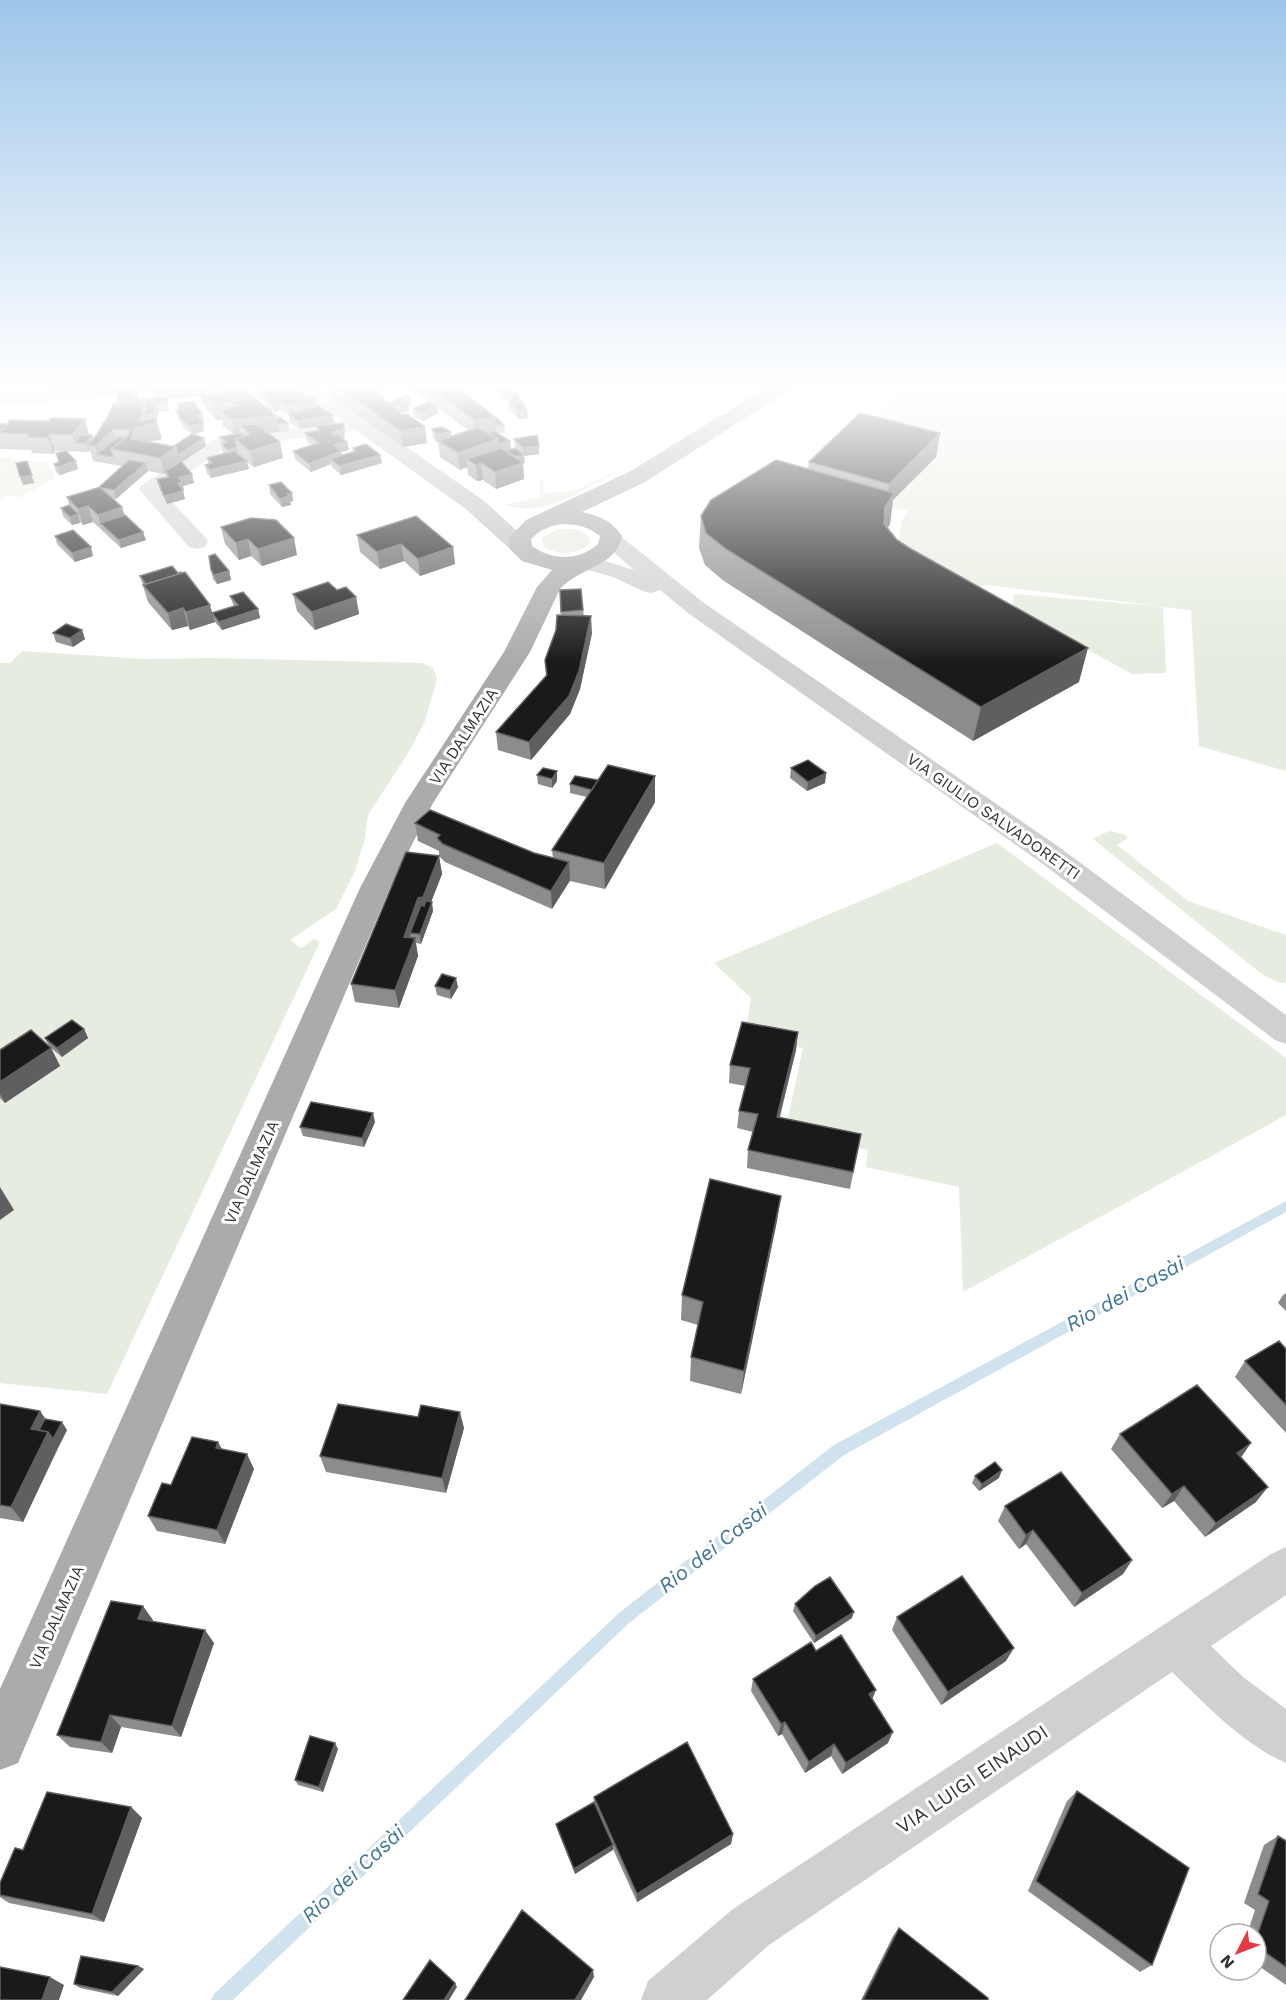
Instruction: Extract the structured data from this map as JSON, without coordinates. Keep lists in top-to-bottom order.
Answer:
{
  "streets": {
    "main road": ["VIA DALMAZIA"],
    "street": ["VIA GIULIO SALVADORETTI", "VIA LUIGI EINAUDI"]
  },
  "crossings": [
    ["VIA DALMAZIA", "VIA GIULIO SALVADORETTI"]
  ],
  "water": ["Rio dei Casài"],
  "north": "bottom left"
}
